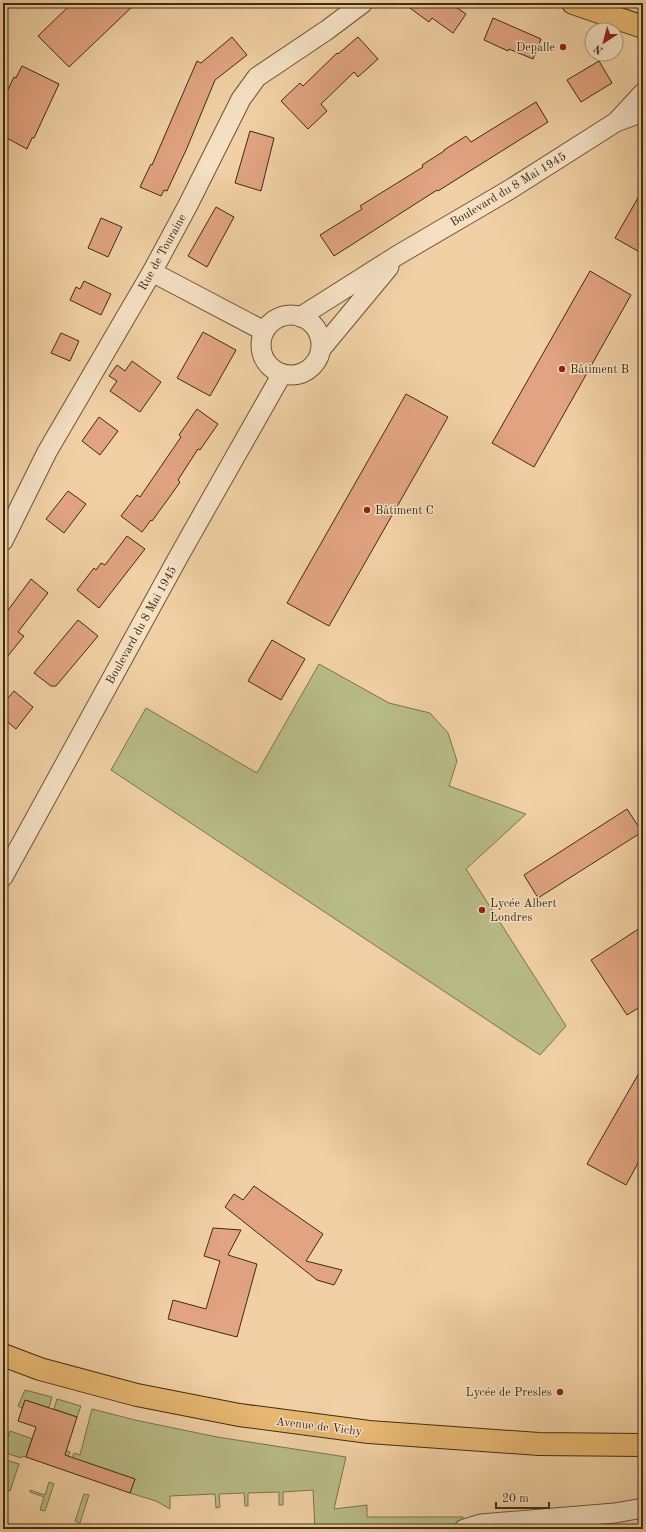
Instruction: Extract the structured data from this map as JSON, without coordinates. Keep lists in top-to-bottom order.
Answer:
{
  "streets": {
    "main road": ["Avenue de Vichy"],
    "street": ["Boulevard du 8 Mai 1945", "Rue de Touraine"]
  },
  "places": [
    "Depalle",
    "Bâtiment B",
    "Bâtiment C",
    "Lycée Albert Londres",
    "Lycée de Presles"
  ],
  "scale_bar": "20 m",
  "north": "bottom left"
}
